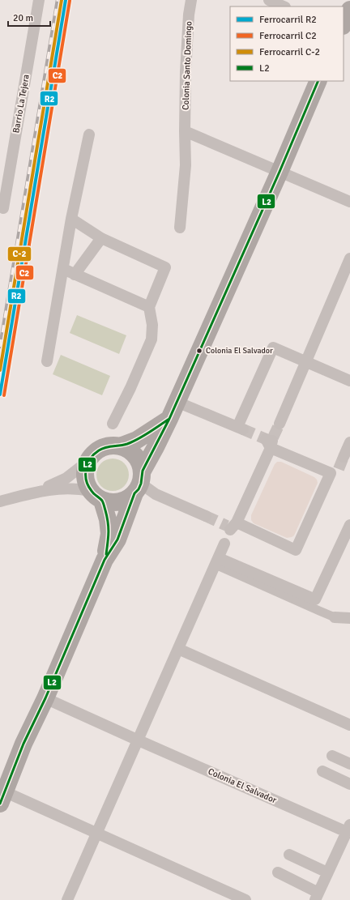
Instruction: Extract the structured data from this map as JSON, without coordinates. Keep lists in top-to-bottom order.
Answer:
{
  "streets": {
    "street": ["Colonia Santo Domingo", "Barrio La Tejera", "Colonia El Salvador"]
  },
  "places": ["Colonia El Salvador"],
  "lines": [
    "rail line R2",
    "rail line C-2",
    "rail line C2",
    "transit line L2"
  ],
  "legend": [
    "Ferrocarril R2",
    "Ferrocarril C2",
    "Ferrocarril C-2",
    "L2"
  ],
  "scale_bar": "20 m"
}
